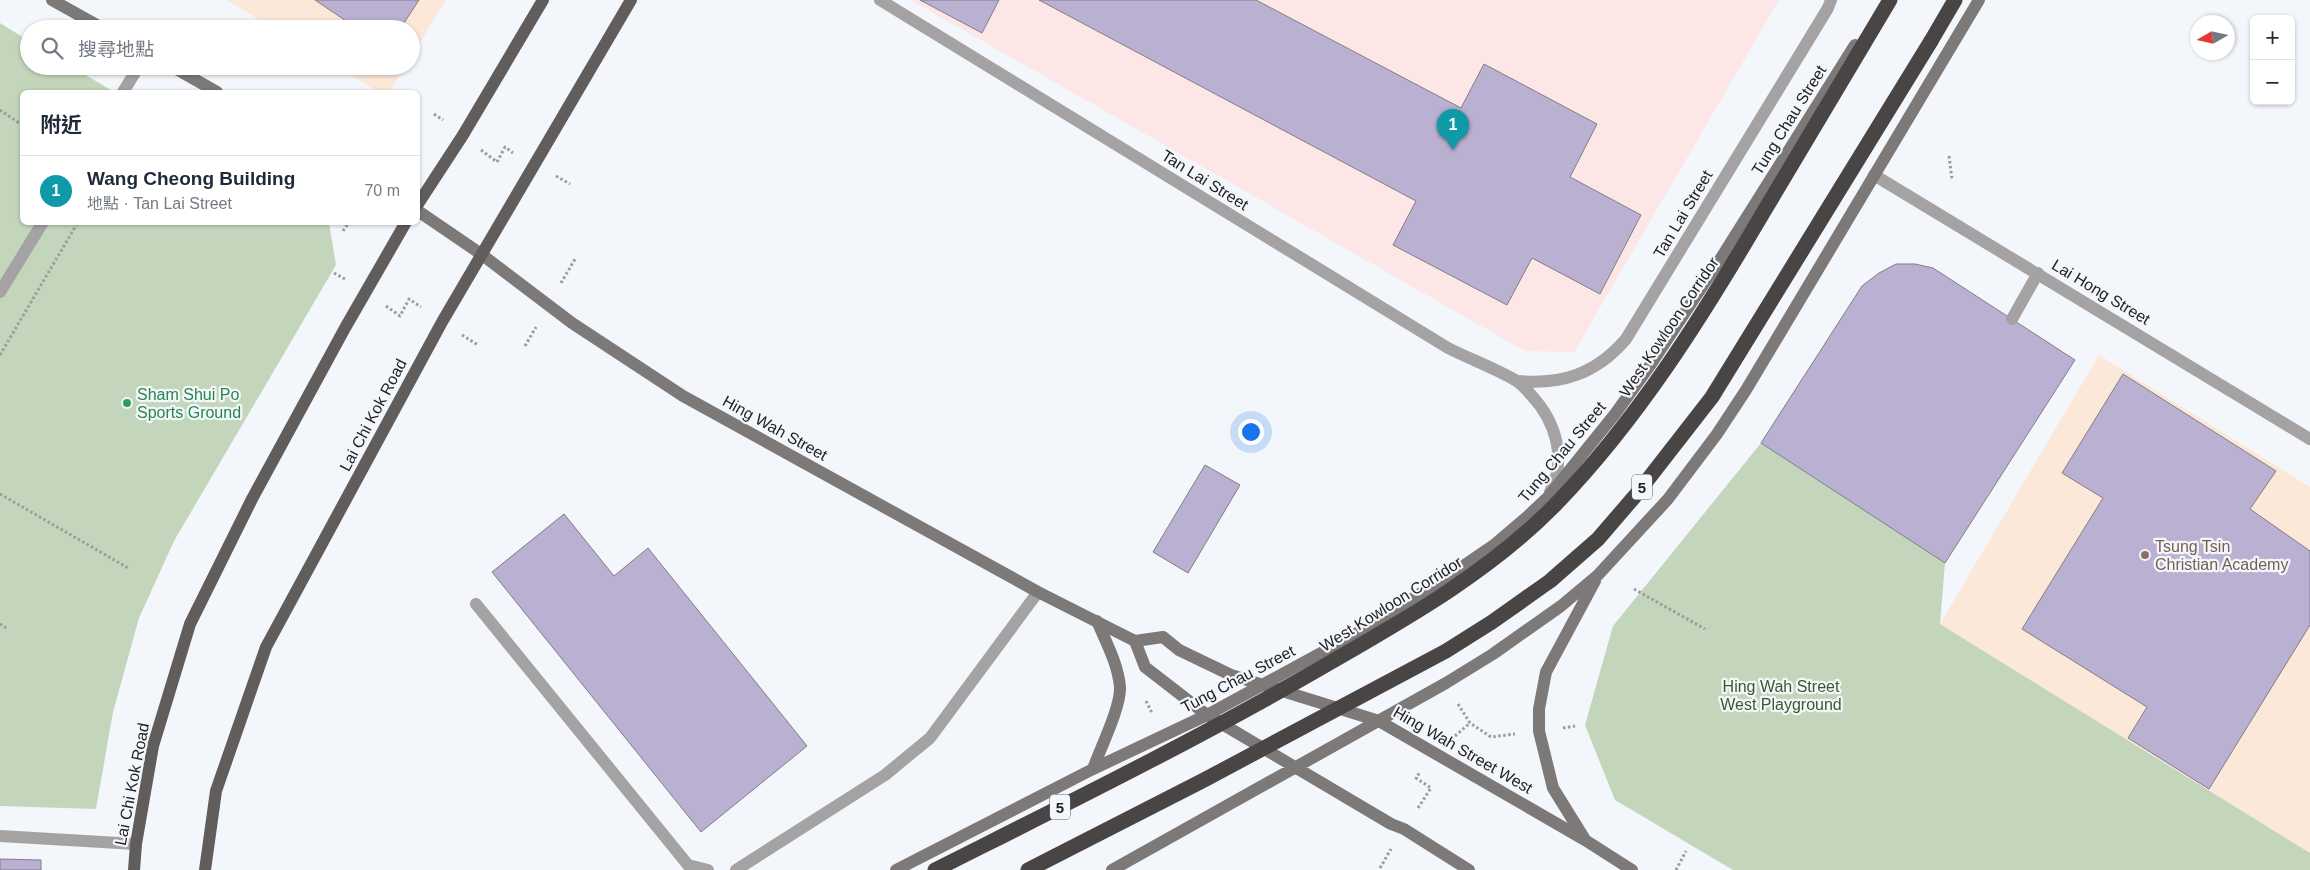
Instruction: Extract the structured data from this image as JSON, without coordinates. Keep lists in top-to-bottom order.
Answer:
{
  "streets": {
    "highway": ["West Kowloon Corridor", "5"],
    "main road": ["Lai Chi Kok Road"],
    "street": [
      "Tung Chau Street",
      "Tan Lai Street",
      "Lai Hong Street",
      "Hing Wah Street",
      "Hing Wah Street West"
    ]
  },
  "crossings": [
    ["Tung Chau Street", "Tan Lai Street"],
    ["Tung Chau Street", "Hing Wah Street West"],
    ["Lai Chi Kok Road", "Hing Wah Street"]
  ],
  "parks": ["Hing Wah Street West Playground"],
  "places": ["Sham Shui Po Sports Ground", "Tsung Tsin Christian Academy"],
  "north": "left",
  "page": {
    "map_buttons": ["+", "−"],
    "search": "搜尋地點",
    "heading": "附近",
    "pins": "1",
    "list": [
      {
        "mark": "1",
        "name": "Wang Cheong Building",
        "note": "地點 · Tan Lai Street",
        "value": "70 m"
      }
    ]
  }
}
